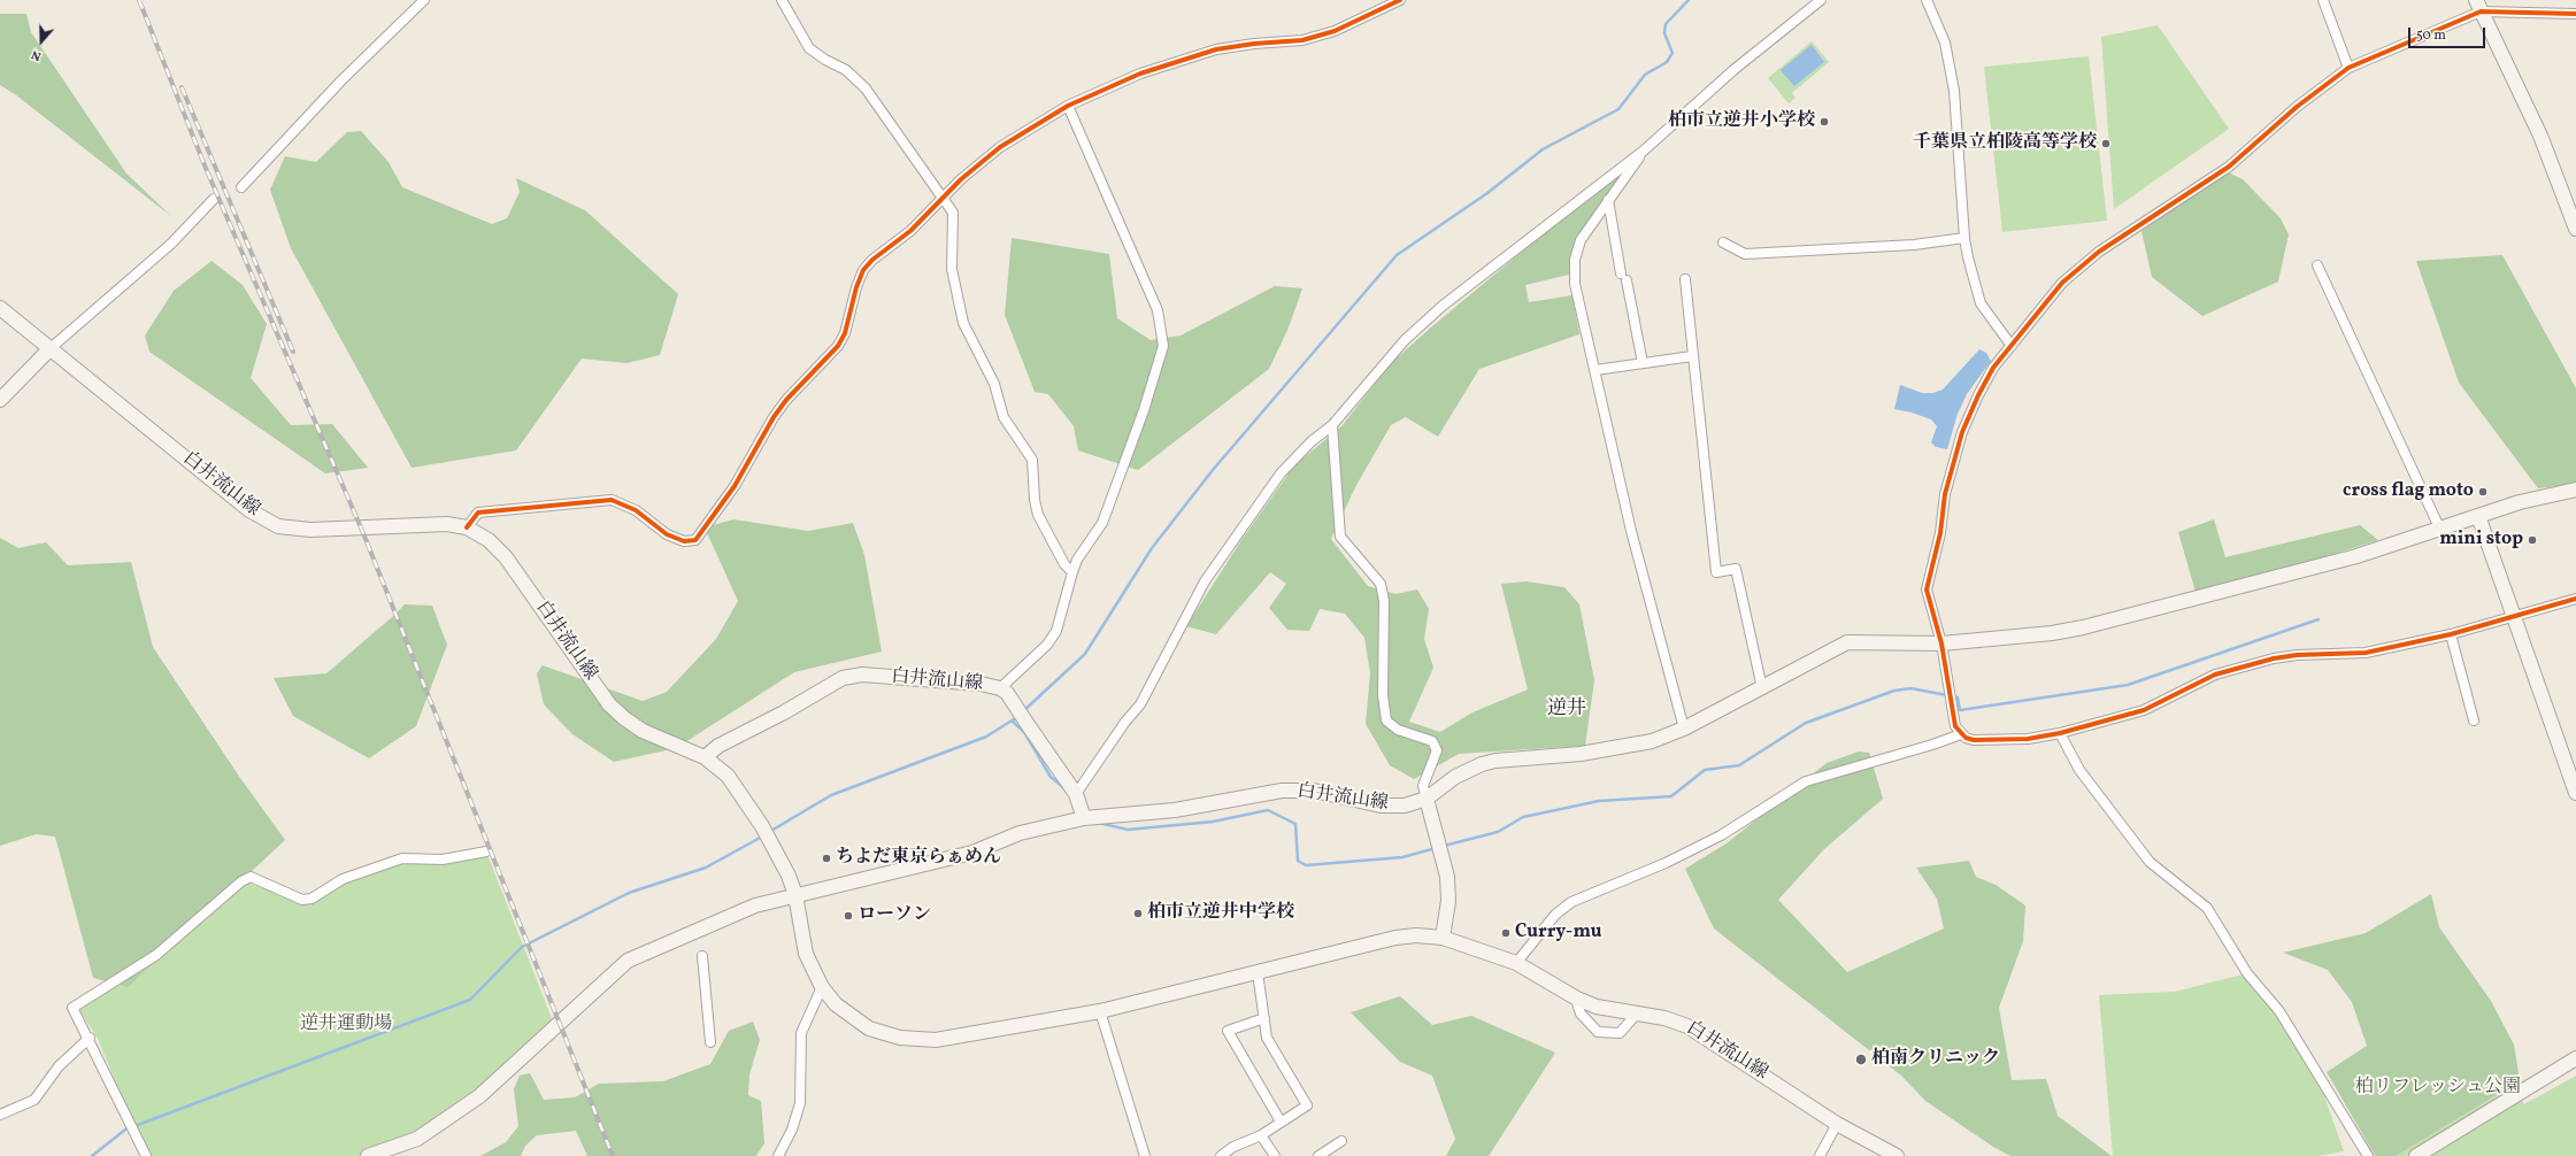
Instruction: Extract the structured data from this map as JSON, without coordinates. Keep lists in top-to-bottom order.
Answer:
{
  "streets": {
    "street": ["白井流山線"]
  },
  "districts": ["逆井"],
  "parks": ["逆井運動場", "柏リフレッシュ公園"],
  "places": [
    "柏市立逆井小学校",
    "千葉県立柏陵高等学校",
    "cross flag moto",
    "mini stop",
    "ちよだ東京らぁめん",
    "柏市立逆井中学校",
    "ローソン",
    "Curry-mu",
    "柏南クリニック"
  ],
  "scale_bar": "50 m",
  "north": "bottom"
}
